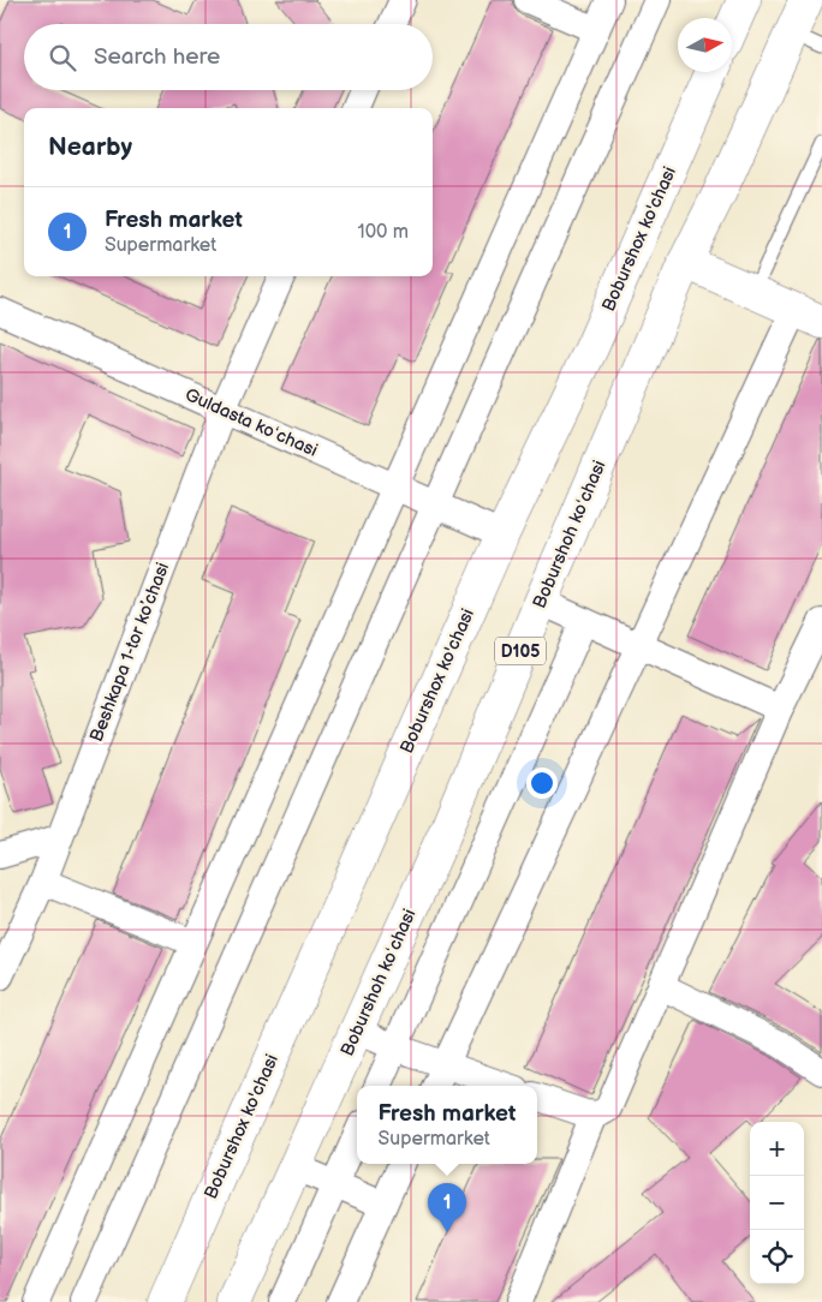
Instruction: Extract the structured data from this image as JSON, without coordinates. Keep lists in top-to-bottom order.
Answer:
{
  "streets": {
    "main road": ["Boburshox ko'chasi", "Boburshoh koʻchasi", "D105"],
    "street": ["Guldasta koʻchasi", "Beshkapa 1-tor koʼchasi"]
  },
  "crossings": [
    ["Boburshox ko'chasi", "Guldasta koʻchasi"],
    ["Guldasta koʻchasi", "Beshkapa 1-tor koʼchasi"]
  ],
  "north": "right",
  "page": {
    "search": "Search here",
    "heading": "Nearby",
    "list": [
      {
        "mark": "1",
        "name": "Fresh market",
        "note": "Supermarket",
        "value": "100 m"
      }
    ],
    "popup": ["Fresh market", "Supermarket"],
    "map_buttons": ["+", "−"],
    "pins": "1"
  }
}
